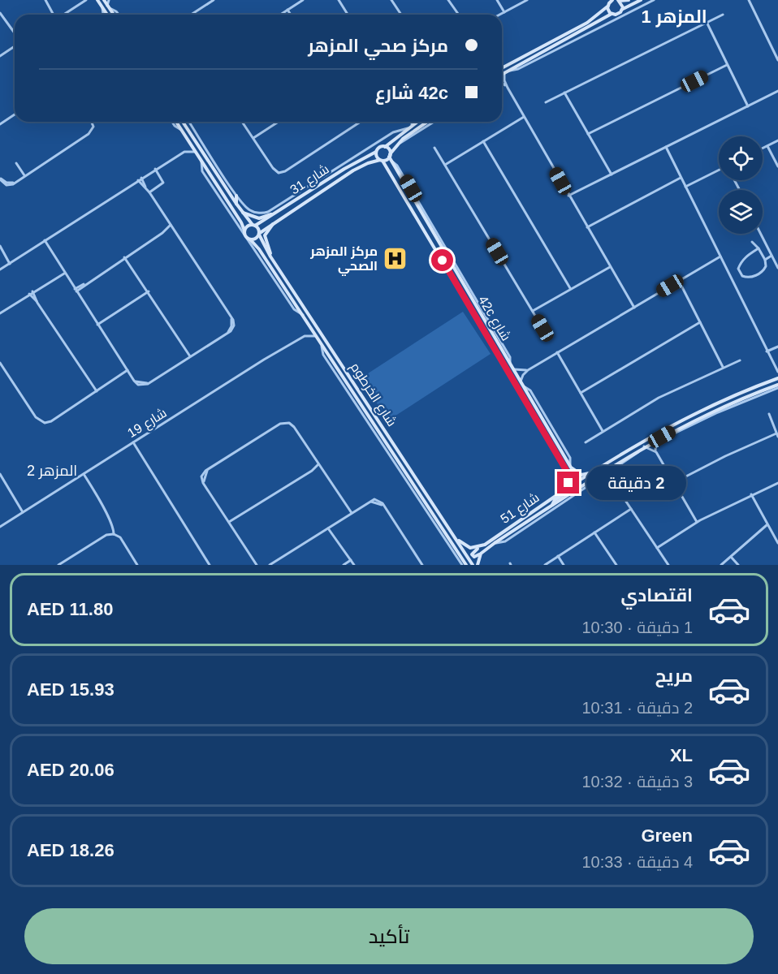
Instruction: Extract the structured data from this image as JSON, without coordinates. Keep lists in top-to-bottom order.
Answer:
{
  "streets": {
    "street": [
      "شارع 31",
      "42c شارع",
      "شارع الخرطوم",
      "شارع 19",
      "شارع 51"
    ]
  },
  "crossings": [
    ["شارع 31", "42c شارع"],
    ["شارع 31", "شارع الخرطوم"],
    ["42c شارع", "شارع 51"]
  ],
  "districts": ["المزهر 1", "المزهر 2"],
  "places": {
    "hospital": ["مركز المزهر الصحي"]
  },
  "page": {
    "banner": ["مركز صحي المزهر", "42c شارع"],
    "bubble": "2 دقيقة",
    "list": [
      {
        "name": "اقتصادي",
        "note": "1 دقيقة · 10:30",
        "value": "AED 11.80"
      },
      {
        "name": "مريح",
        "note": "2 دقيقة · 10:31",
        "value": "AED 15.93"
      },
      {
        "name": "XL",
        "note": "3 دقيقة · 10:32",
        "value": "AED 20.06"
      },
      {
        "name": "Green",
        "note": "4 دقيقة · 10:33",
        "value": "AED 18.26"
      }
    ],
    "buttons": "تأكيد"
  }
}
